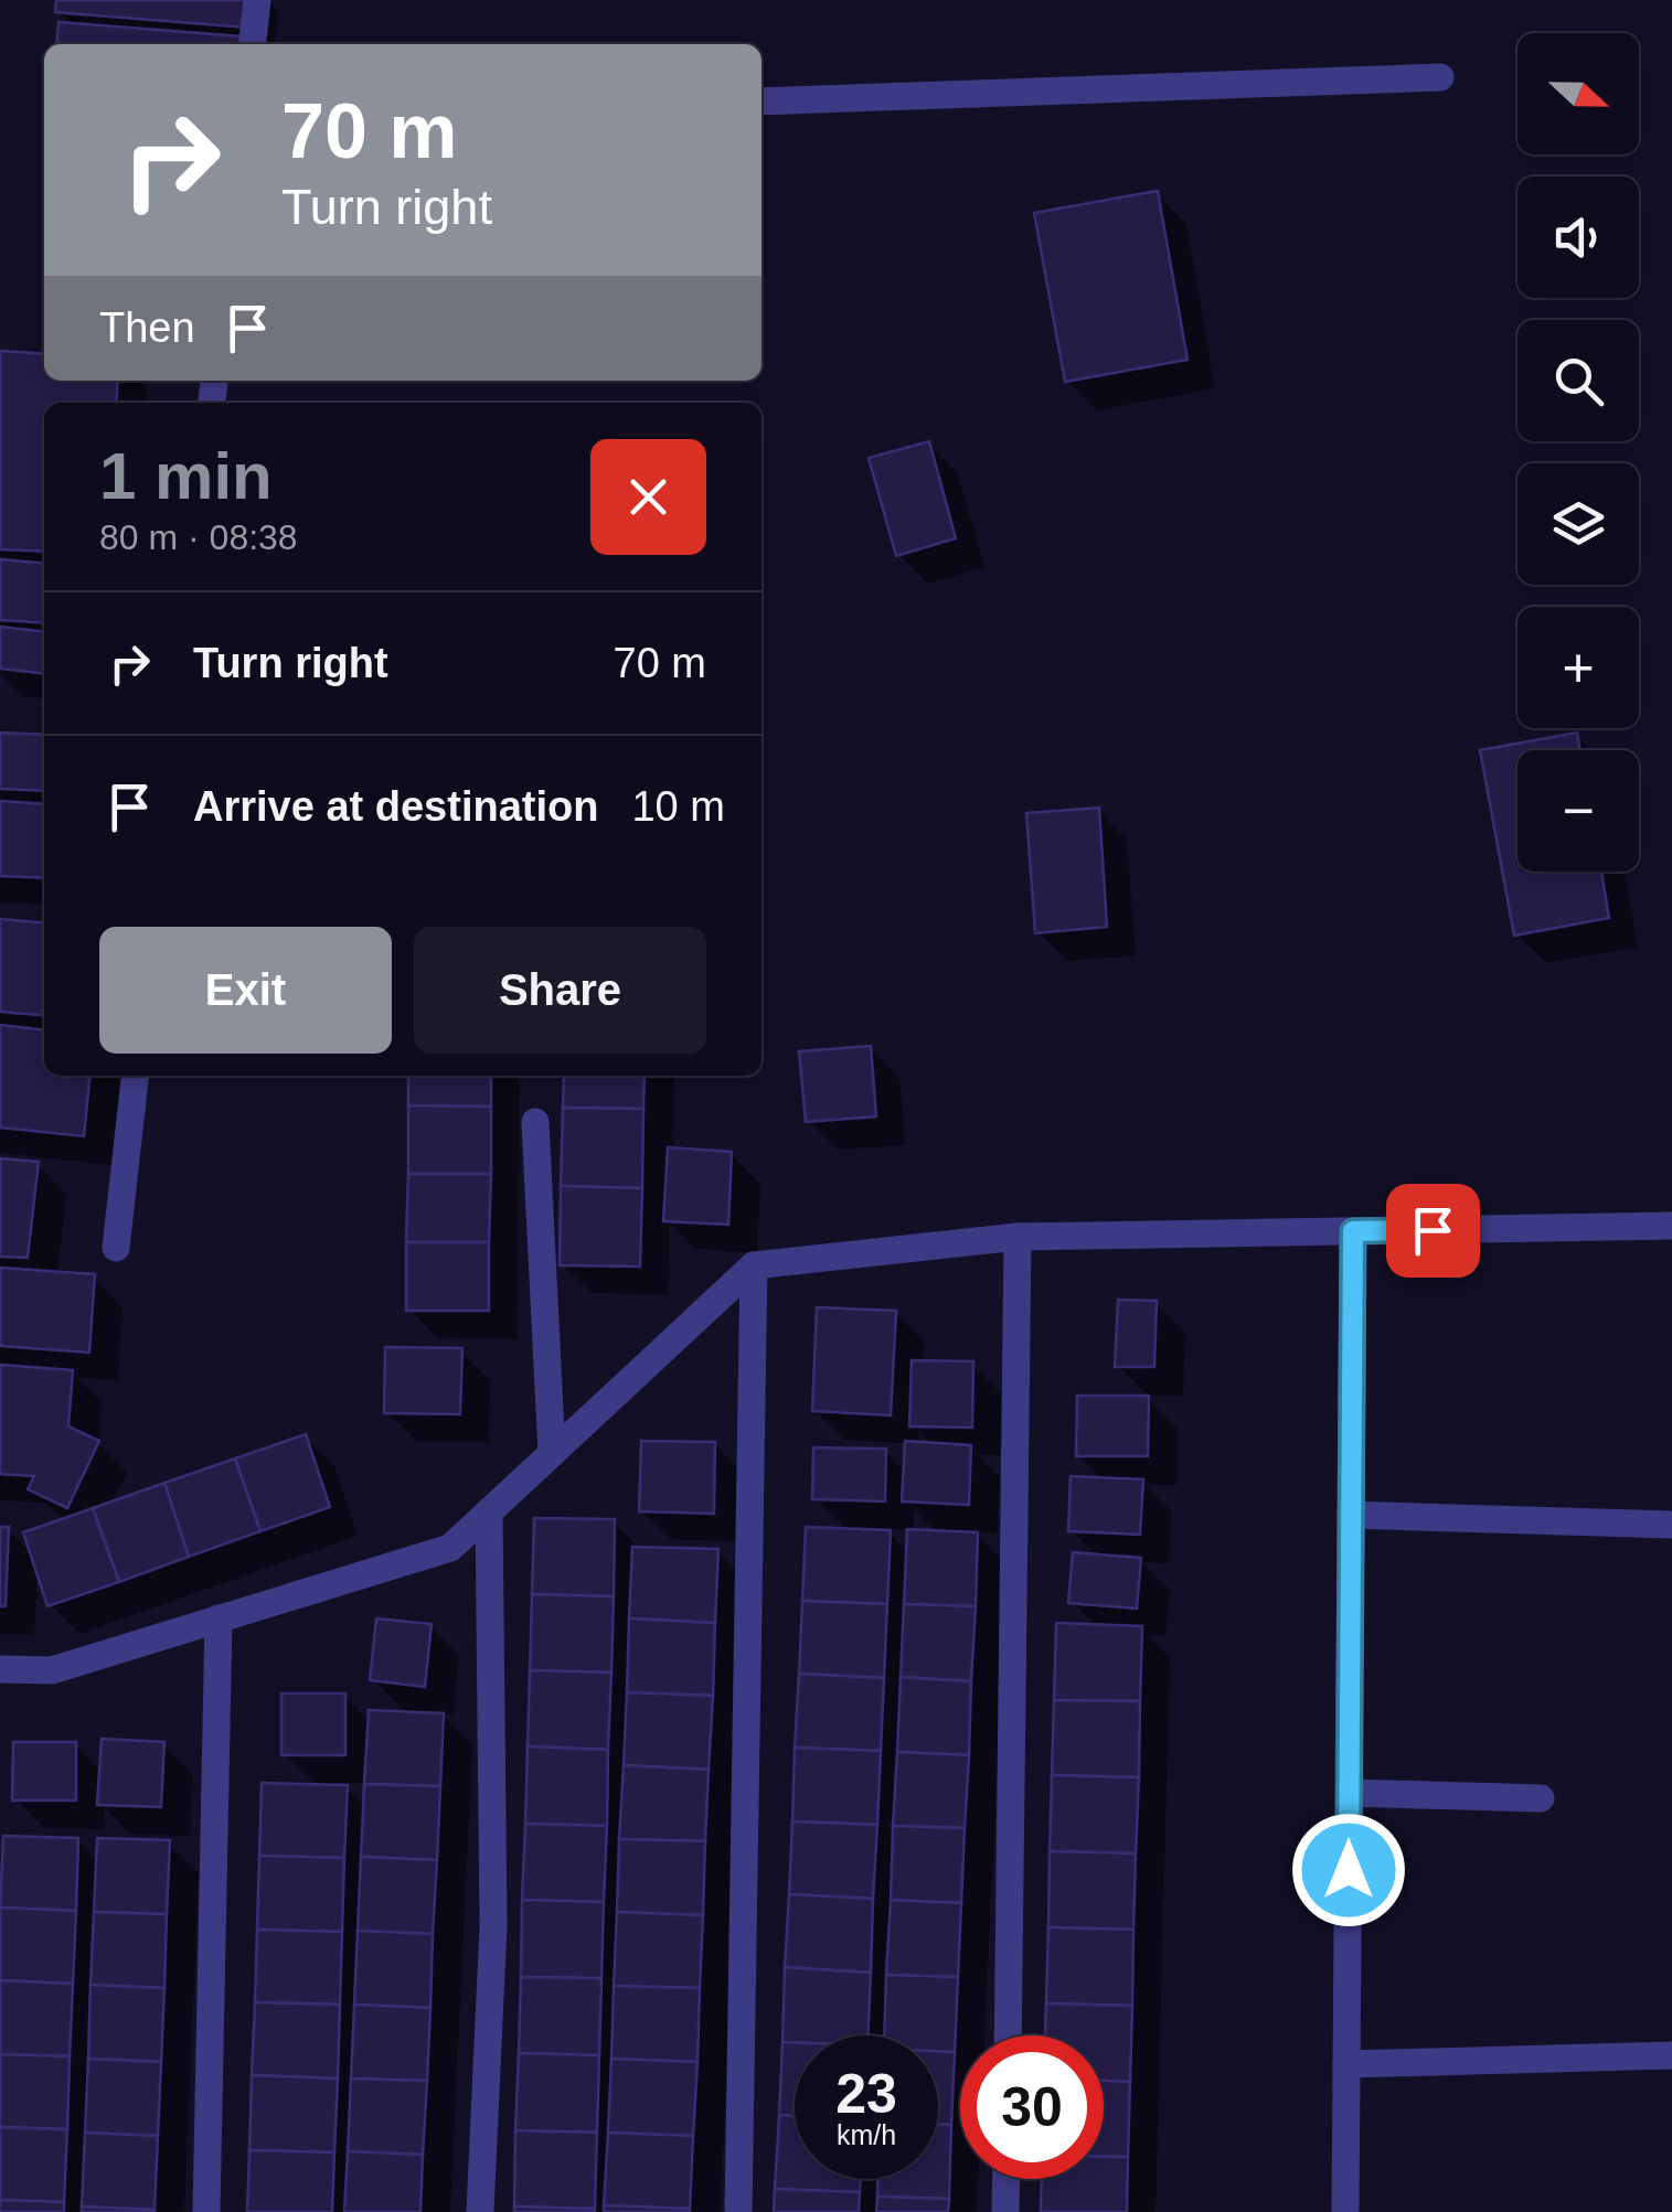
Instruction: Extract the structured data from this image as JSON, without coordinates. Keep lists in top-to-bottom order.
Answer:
{
  "north": "right",
  "page": {
    "map_buttons": ["+", "−"],
    "turn": ["70 m", "Turn right"],
    "then": "Then",
    "heading": ["1 min", "80 m · 08:38"],
    "list": [
      {
        "name": "Turn right",
        "value": "70 m"
      },
      {
        "name": "Arrive at destination",
        "value": "10 m"
      }
    ],
    "buttons": ["Exit", "Share"],
    "speed": "23 km/h",
    "limit": "30"
  }
}
